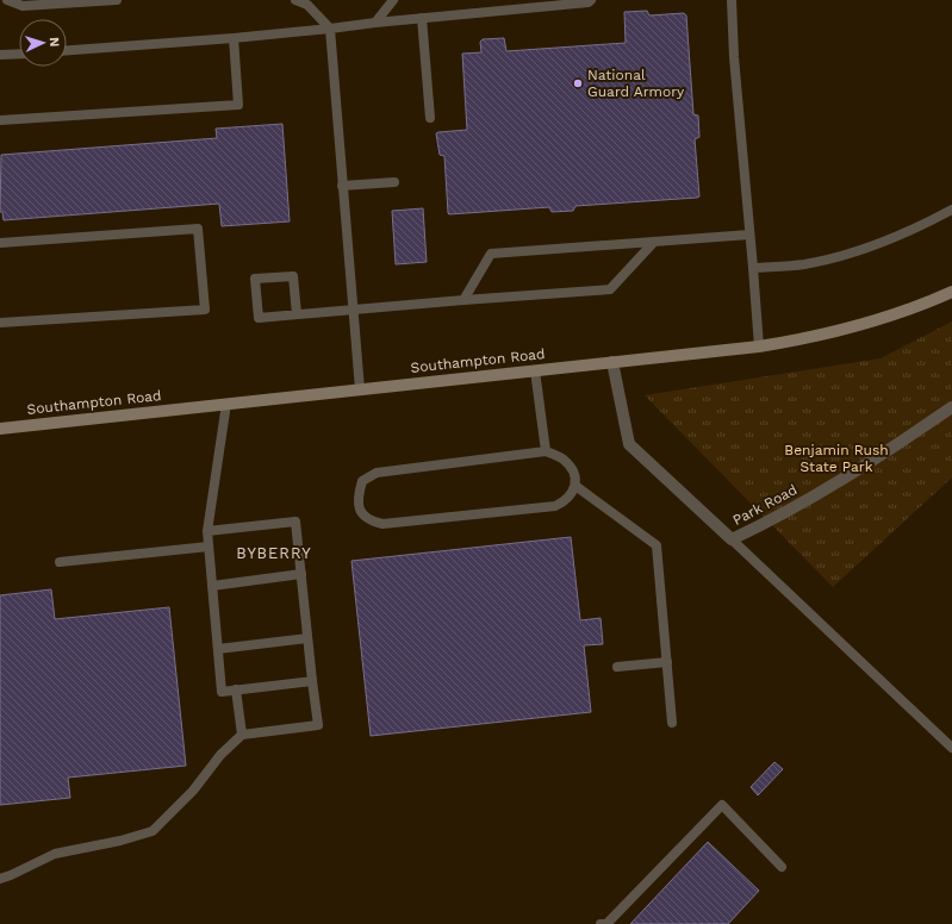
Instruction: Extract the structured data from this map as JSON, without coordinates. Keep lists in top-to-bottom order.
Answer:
{
  "streets": {
    "street": ["Southampton Road", "Park Road"]
  },
  "crossings": [
    ["Southampton Road", "Park Road"]
  ],
  "districts": ["BYBERRY"],
  "parks": ["Benjamin Rush State Park"],
  "places": ["National Guard Armory"],
  "north": "right"
}
